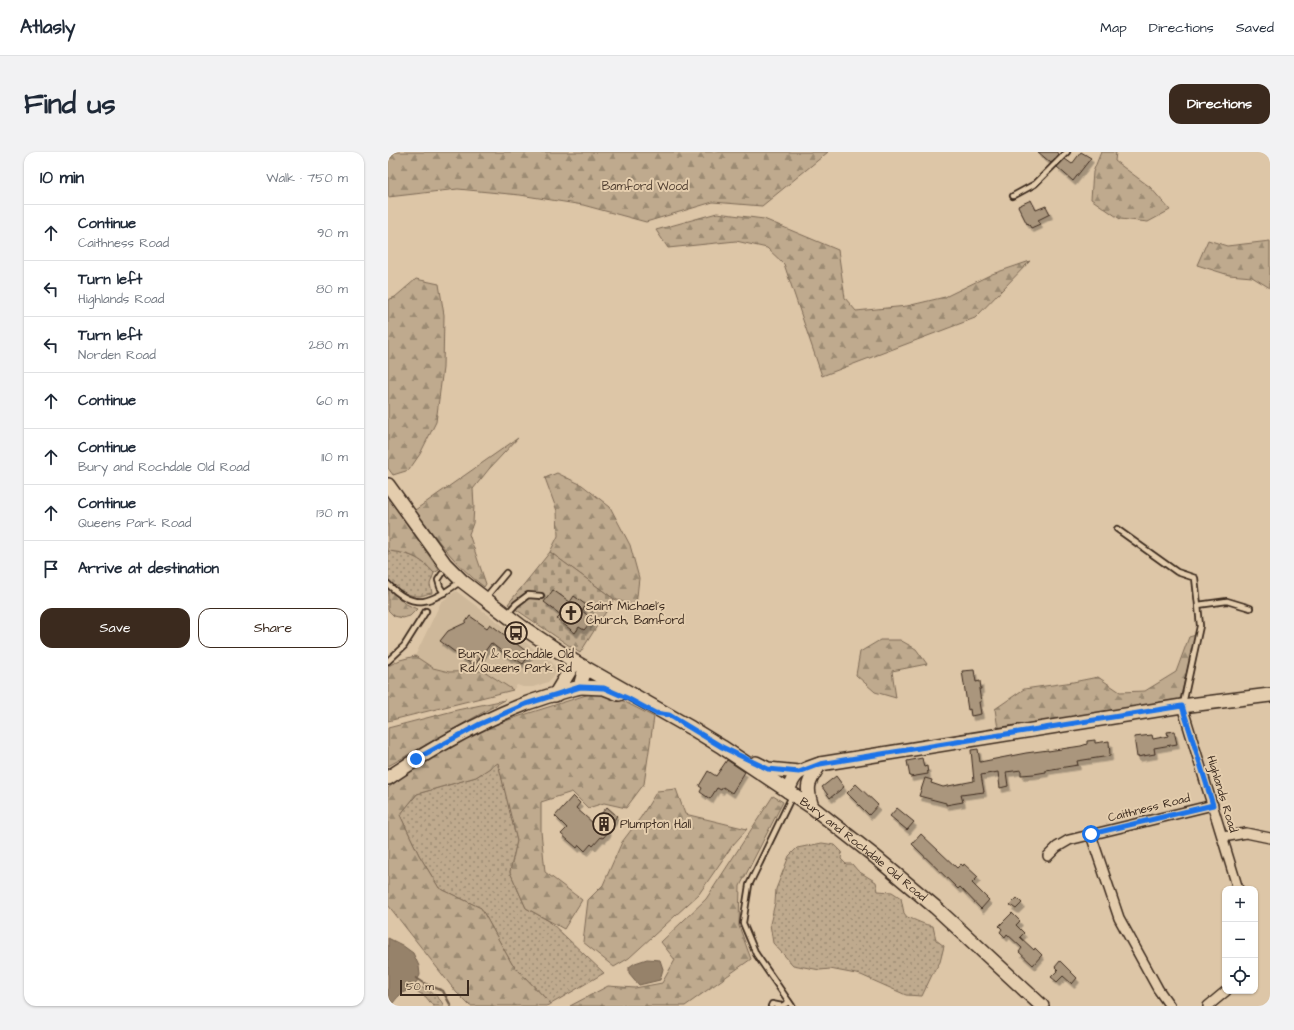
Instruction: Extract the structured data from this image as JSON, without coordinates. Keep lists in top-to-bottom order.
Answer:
{
  "streets": {
    "street": ["Highlands Road", "Caithness Road", "Bury and Rochdale Old Road"]
  },
  "crossings": [
    ["Highlands Road", "Caithness Road"]
  ],
  "parks": ["Bamford Wood"],
  "places": {
    "church": ["Saint Michael's Church, Bamford"],
    "bus stop": ["Bury & Rochdale Old Rd/Queens Park Rd"],
    "building": ["Plumpton Hall"]
  },
  "scale_bar": "50 m",
  "page": {
    "header": "Atlasly",
    "nav": ["Map", "Directions", "Saved"],
    "buttons": [
      "Directions",
      ["Save", "Share"]
    ],
    "title": "Find us",
    "heading": ["10 min", "Walk · 750 m"],
    "list": [
      ["Continue", "Caithness Road", "90 m"],
      ["Turn left", "Highlands Road", "80 m"],
      ["Turn left", "Norden Road", "280 m"],
      ["Continue", "60 m"],
      ["Continue", "Bury and Rochdale Old Road", "110 m"],
      ["Continue", "Queens Park Road", "130 m"],
      "Arrive at destination"
    ],
    "map_buttons": ["+", "−"],
    "scale": "50 m"
  }
}
